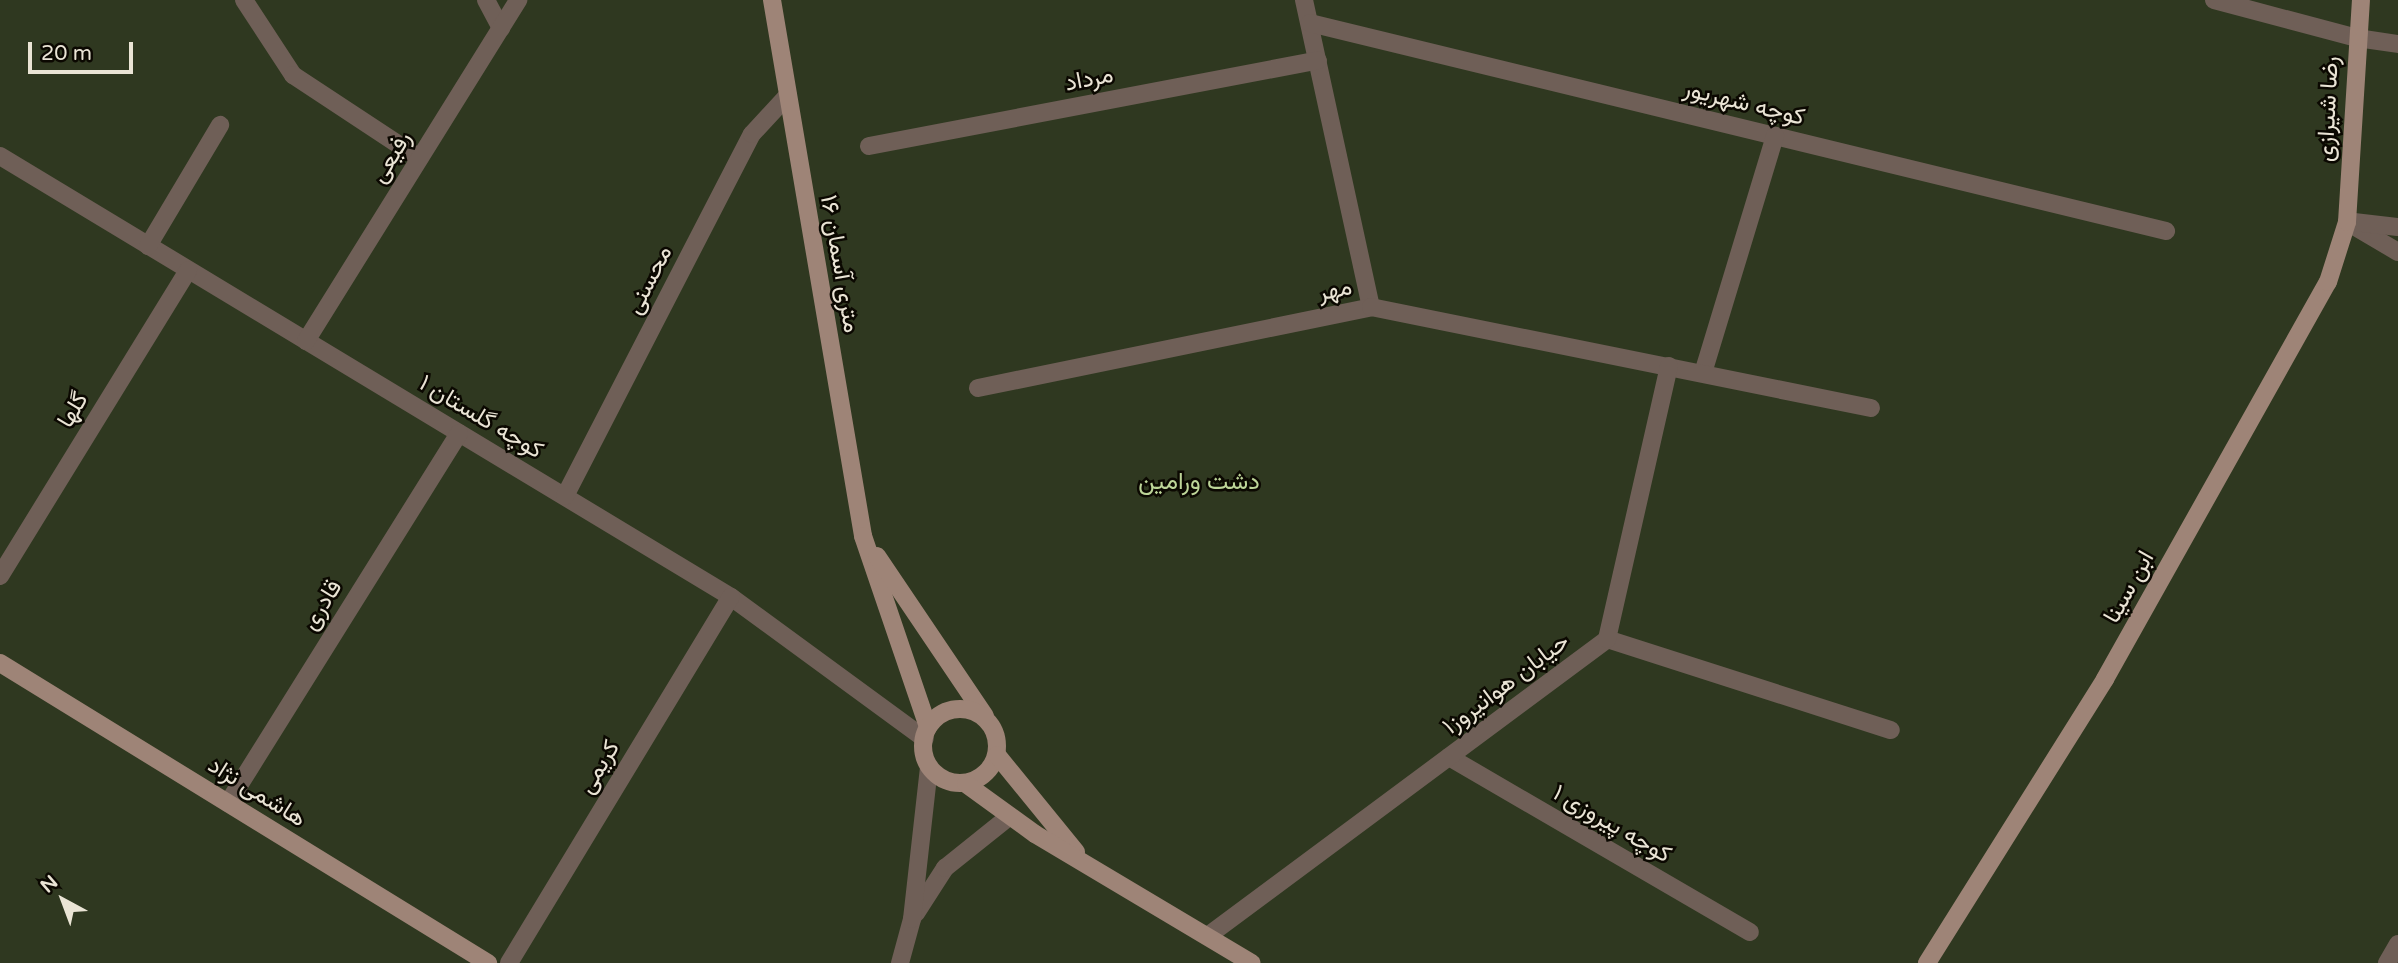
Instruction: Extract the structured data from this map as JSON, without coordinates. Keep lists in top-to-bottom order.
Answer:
{
  "streets": {
    "main road": [
      "رضا شیرازی",
      "۱۶ متری آسمان",
      "ابن سینا",
      "هاشمی نژاد"
    ],
    "street": [
      "مرداد",
      "کوچه شهریور",
      "رفیعی",
      "محسنی",
      "مهر",
      "گلها",
      "کوچه گلستان ۱",
      "قادری",
      "حیابان هوانیروز۱",
      "کریمی",
      "کوچه پیروزی ۱"
    ]
  },
  "crossings": [
    ["رضا شیرازی", "ابن سینا"],
    ["رفیعی", "کوچه گلستان ۱"],
    ["۱۶ متری آسمان", "محسنی"],
    ["۱۶ متری آسمان", "کوچه گلستان ۱"],
    ["محسنی", "کوچه گلستان ۱"],
    ["مهر", "حیابان هوانیروز۱"],
    ["گلها", "کوچه گلستان ۱"],
    ["کوچه گلستان ۱", "قادری"],
    ["کوچه گلستان ۱", "کریمی"],
    ["قادری", "هاشمی نژاد"],
    ["حیابان هوانیروز۱", "کوچه پیروزی ۱"]
  ],
  "parks": ["دشت ورامین"],
  "scale_bar": "20 m",
  "north": "top left"
}
